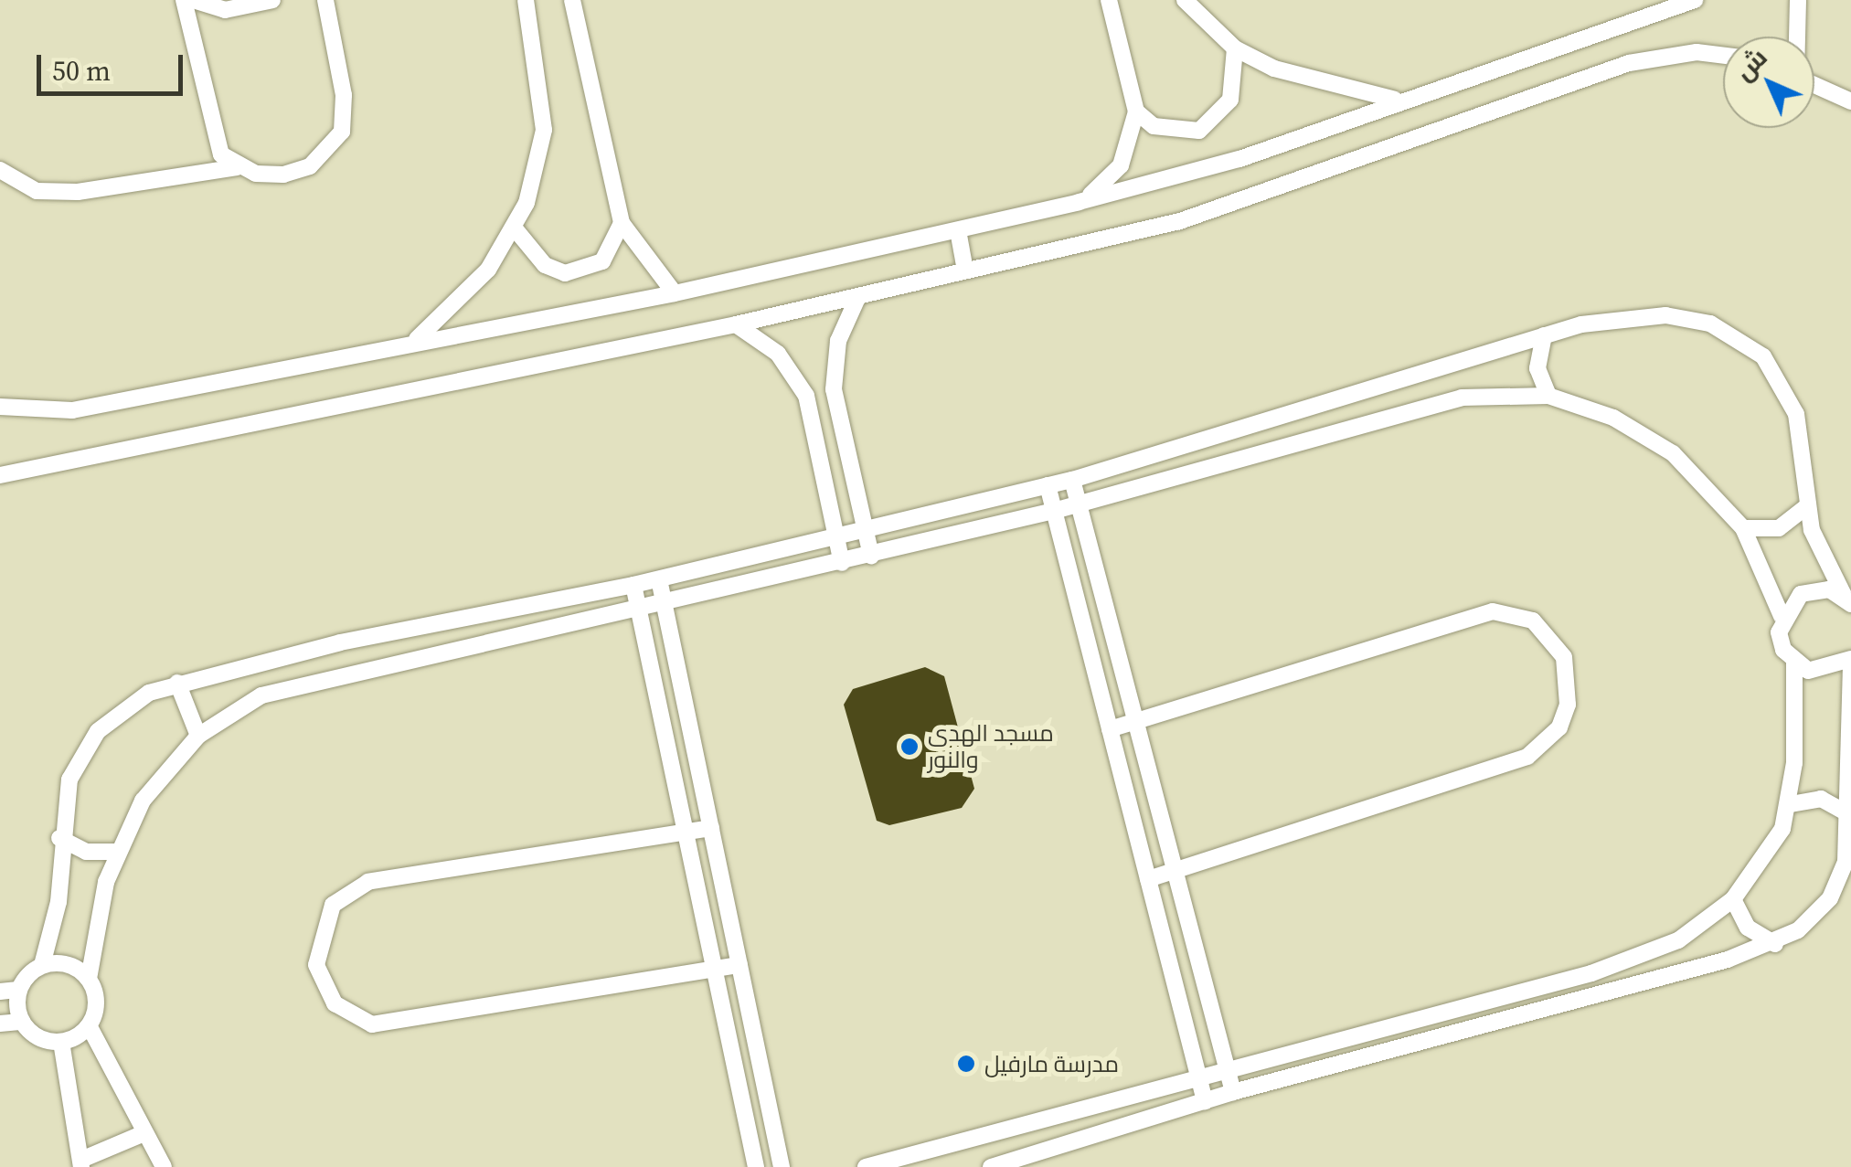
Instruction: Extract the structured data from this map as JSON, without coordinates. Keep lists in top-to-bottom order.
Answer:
{
  "places": ["مسجد الهدى والنور", "مدرسة مارفيل"],
  "scale_bar": "50 m",
  "north": "top left"
}
